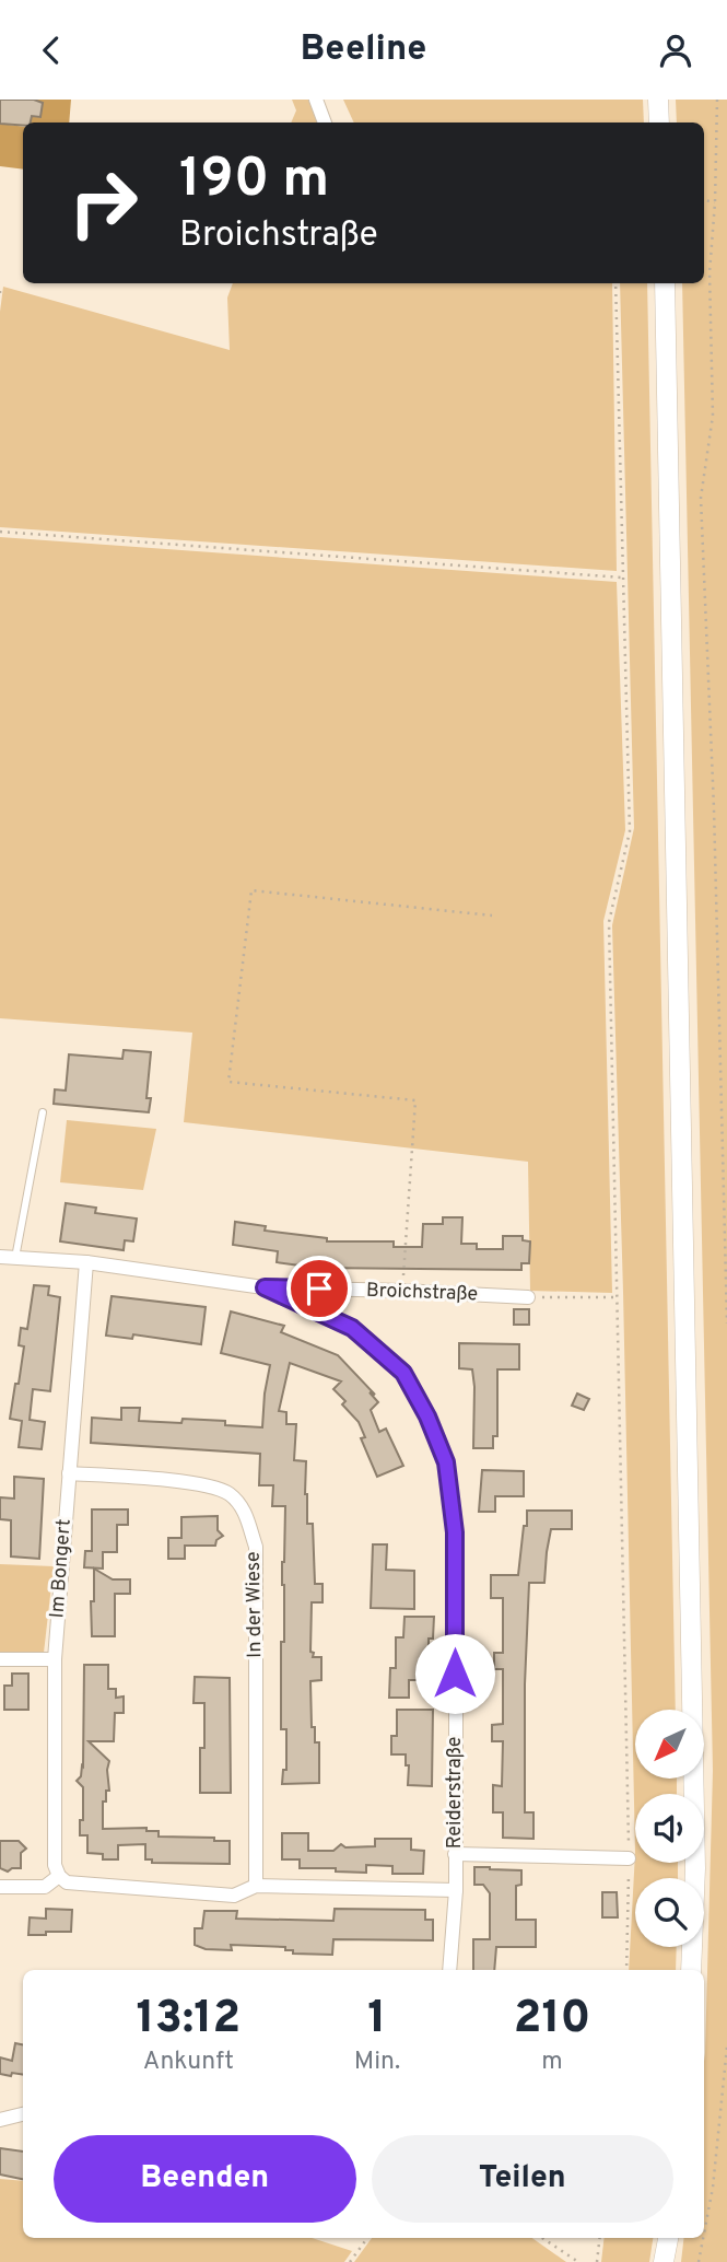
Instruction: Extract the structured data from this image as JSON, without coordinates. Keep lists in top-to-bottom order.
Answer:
{
  "streets": {
    "street": [
      "Broichstraße",
      "Im Bongert",
      "In der Wiese",
      "Reiderstraße"
    ]
  },
  "crossings": [
    ["Broichstraße", "Im Bongert"],
    ["Broichstraße", "Reiderstraße"],
    ["Im Bongert", "In der Wiese"]
  ],
  "north": "bottom left",
  "page": {
    "header": "Beeline",
    "turn": ["190 m", "Broichstraße"],
    "eta": [
      "13:12",
      "Ankunft",
      "1",
      "Min.",
      "210",
      "m"
    ],
    "buttons": ["Beenden", "Teilen"]
  }
}
